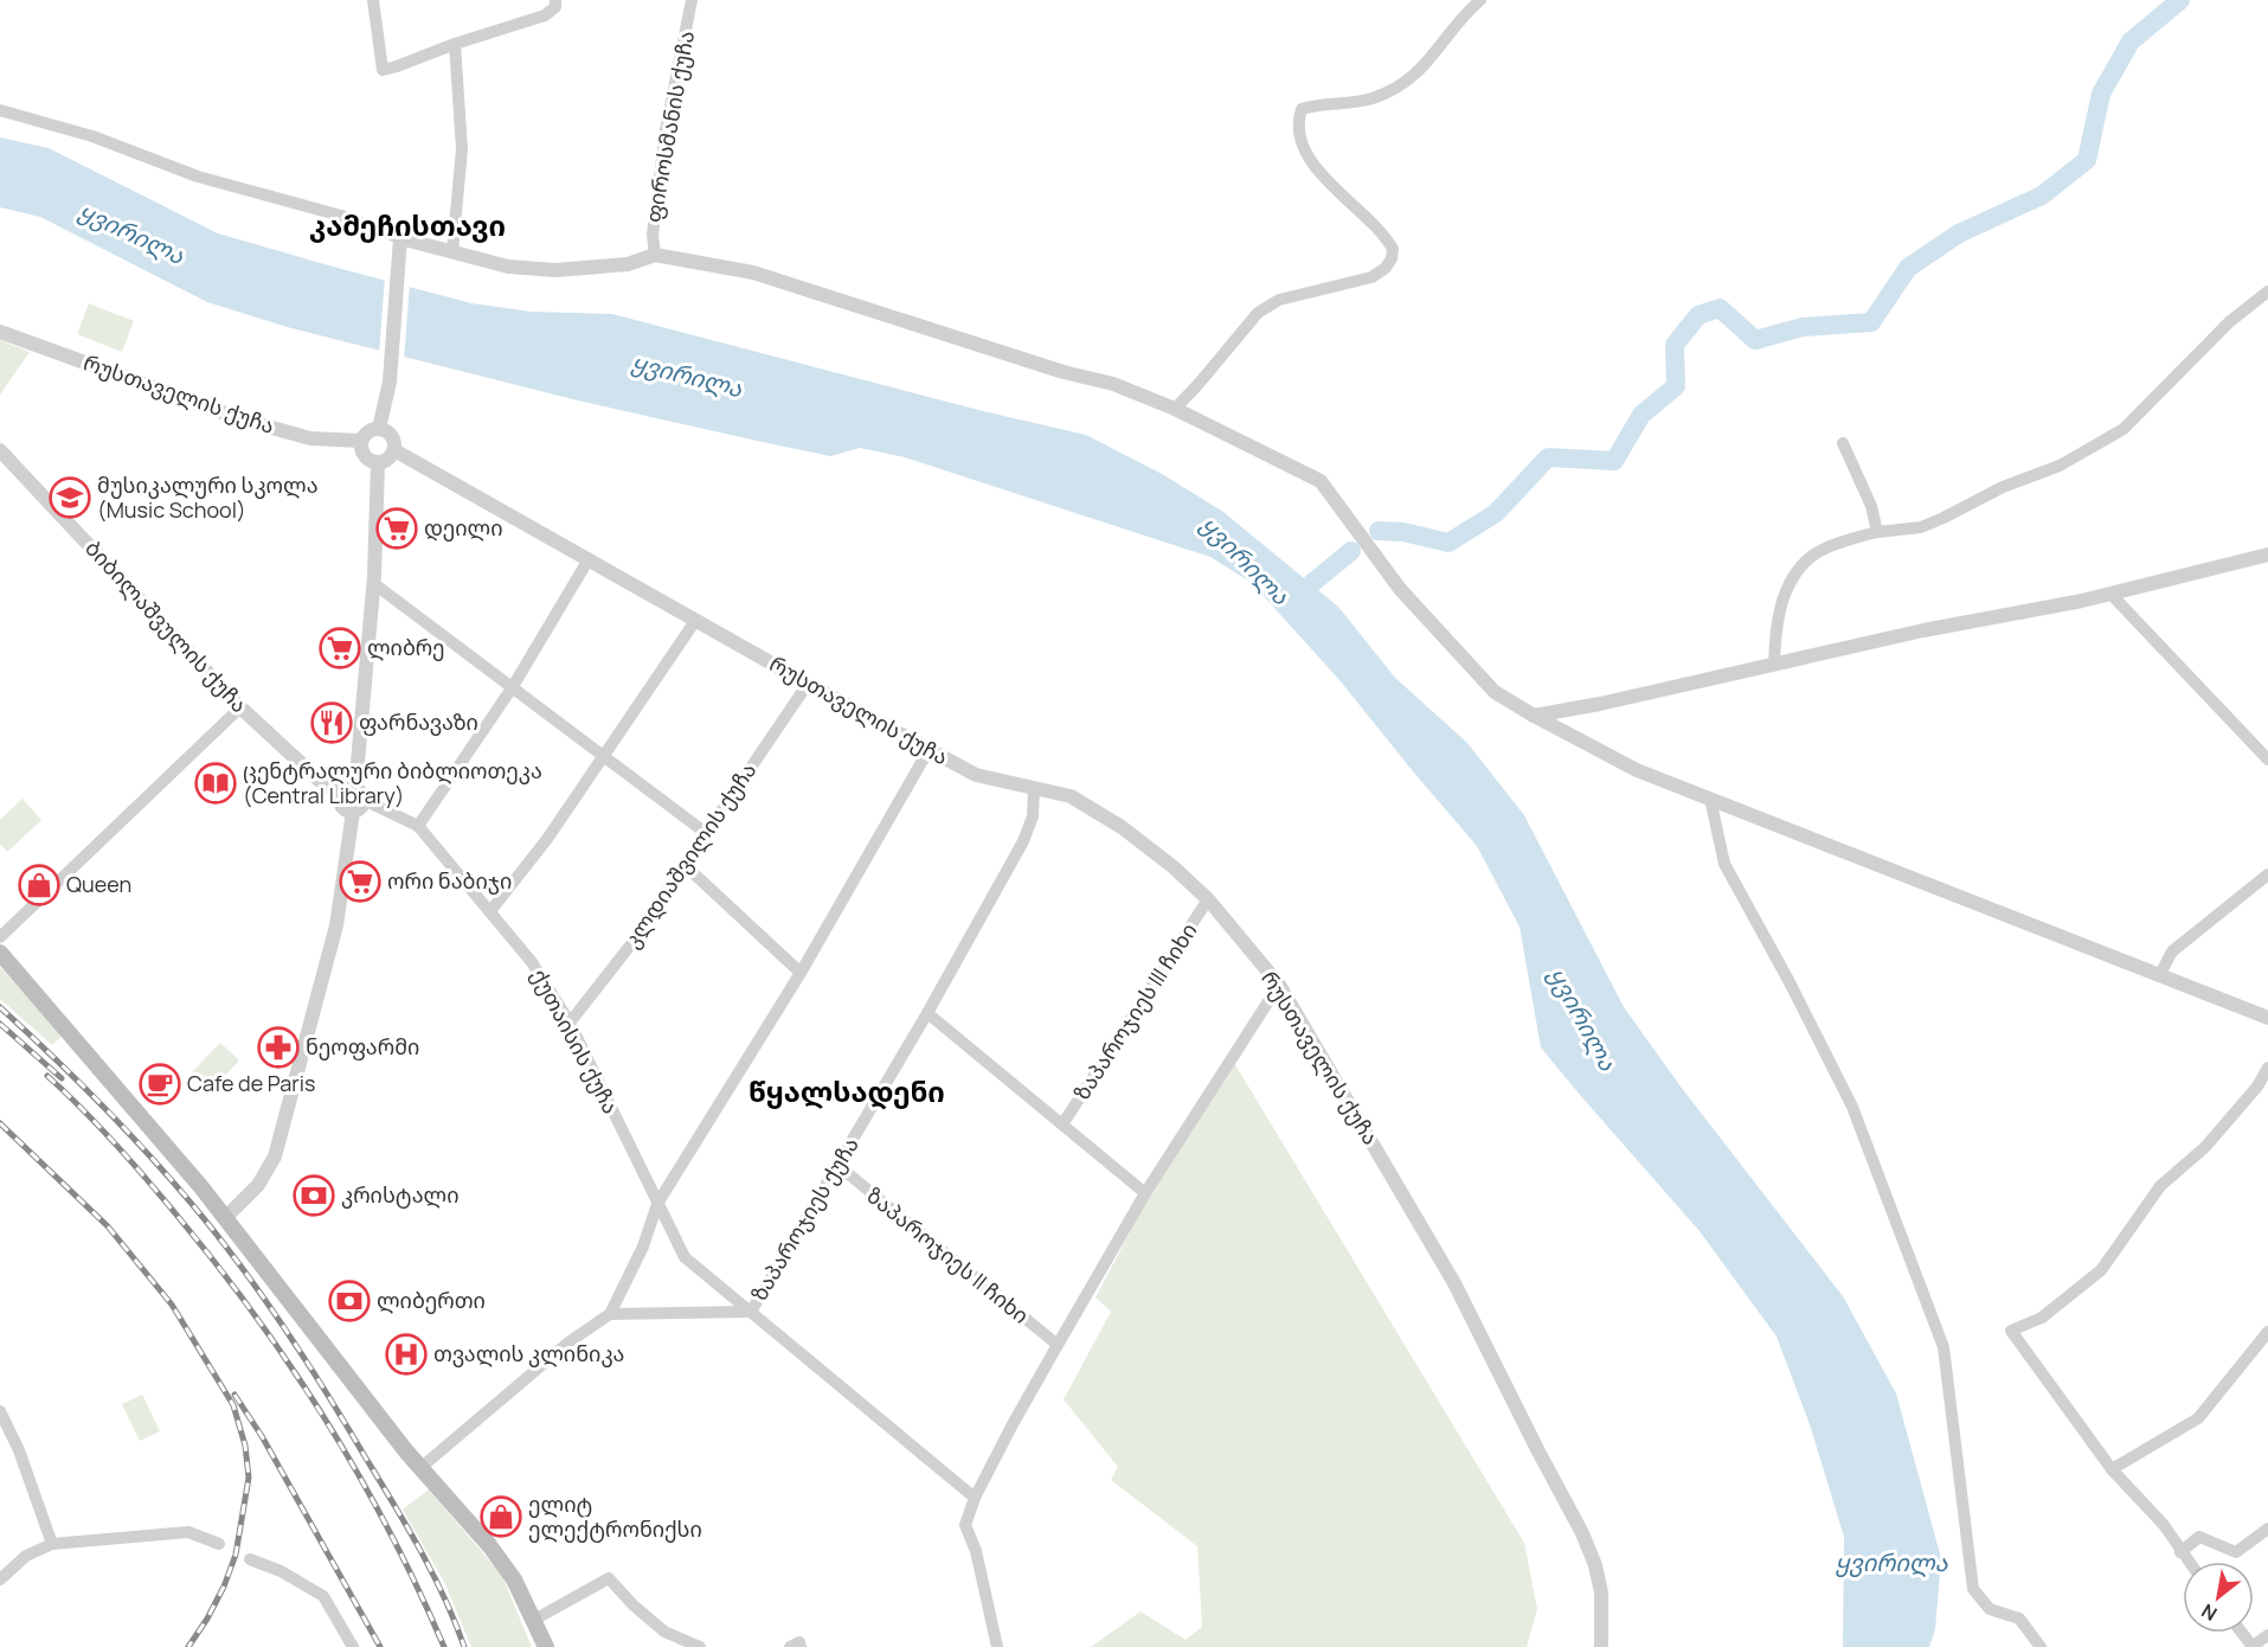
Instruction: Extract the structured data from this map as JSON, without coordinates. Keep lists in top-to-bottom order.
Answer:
{
  "streets": {
    "street": [
      "ფიროსმანის ქუჩა",
      "რუსთაველის ქუჩა",
      "ბიბილაშვულის ქუჩა",
      "კლდიაშვილის ქუჩა",
      "ზაპაროჯიეს III ჩიხი",
      "ქუთაისის ქუჩა",
      "ზაპაროჯიეს ქუჩა",
      "ზაპაროჯიეს II ჩიხი"
    ]
  },
  "crossings": [
    ["რუსთაველის ქუჩა", "კლდიაშვილის ქუჩა"],
    ["რუსთაველის ქუჩა", "ზაპაროჯიეს III ჩიხი"],
    ["რუსთაველის ქუჩა", "ზაპაროჯიეს ქუჩა"],
    ["ბიბილაშვულის ქუჩა", "ქუთაისის ქუჩა"],
    ["კლდიაშვილის ქუჩა", "ქუთაისის ქუჩა"],
    ["ზაპაროჯიეს III ჩიხი", "ზაპაროჯიეს ქუჩა"],
    ["ქუთაისის ქუჩა", "ზაპაროჯიეს ქუჩა"],
    ["ზაპაროჯიეს ქუჩა", "ზაპაროჯიეს II ჩიხი"]
  ],
  "districts": ["კამეჩისთავი", "წყალსადენი"],
  "water": ["ყვირილა"],
  "places": {
    "school or university": ["მუსიკალური სკოლა (Music School)"],
    "supermarket": ["დეილი", "ლიბრე", "ორი ნაბიჯი"],
    "restaurant": ["ფარნავაზი"],
    "library": ["ცენტრალური ბიბლიოთეკა (Central Library)"],
    "shop": ["Queen", "ელიტ ელექტრონიქსი"],
    "pharmacy": ["ნეოფარმი"],
    "cafe": ["Cafe de Paris"],
    "bank": ["კრისტალი", "ლიბერთი"],
    "hospital": ["თვალის კლინიკა"]
  },
  "north": "bottom left"
}
